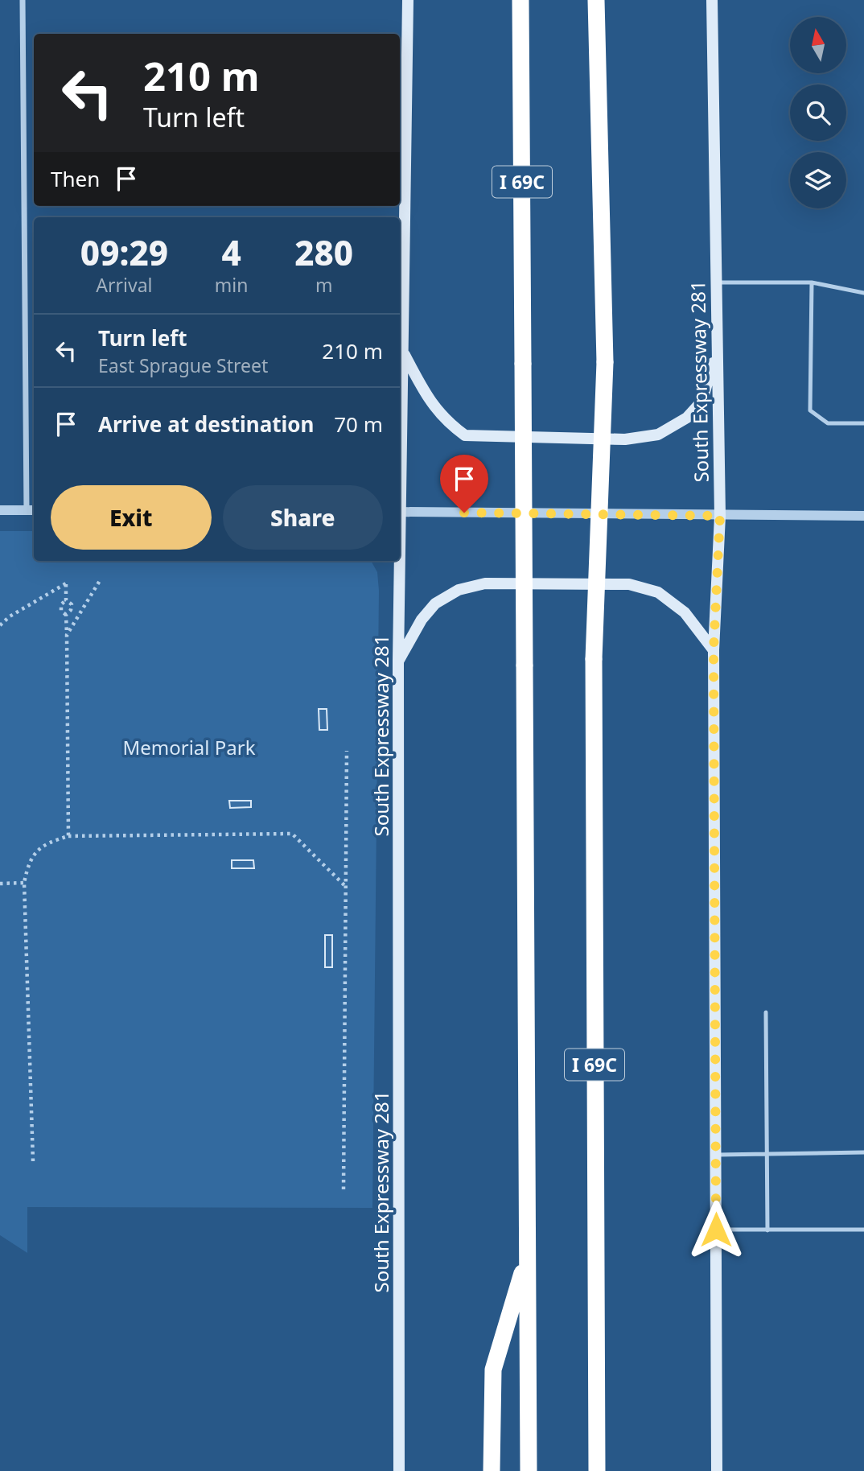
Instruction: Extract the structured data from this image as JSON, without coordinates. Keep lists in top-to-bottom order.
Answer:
{
  "streets": {
    "highway": ["I 69C"],
    "main road": ["South Expressway 281"]
  },
  "parks": ["Memorial Park"],
  "north": "top",
  "page": {
    "turn": ["210 m", "Turn left"],
    "then": "Then",
    "eta": [
      "09:29",
      "Arrival",
      "4",
      "min",
      "280",
      "m"
    ],
    "list": [
      {
        "name": "Turn left",
        "note": "East Sprague Street",
        "value": "210 m"
      },
      {
        "name": "Arrive at destination",
        "value": "70 m"
      }
    ],
    "buttons": ["Exit", "Share"]
  }
}
